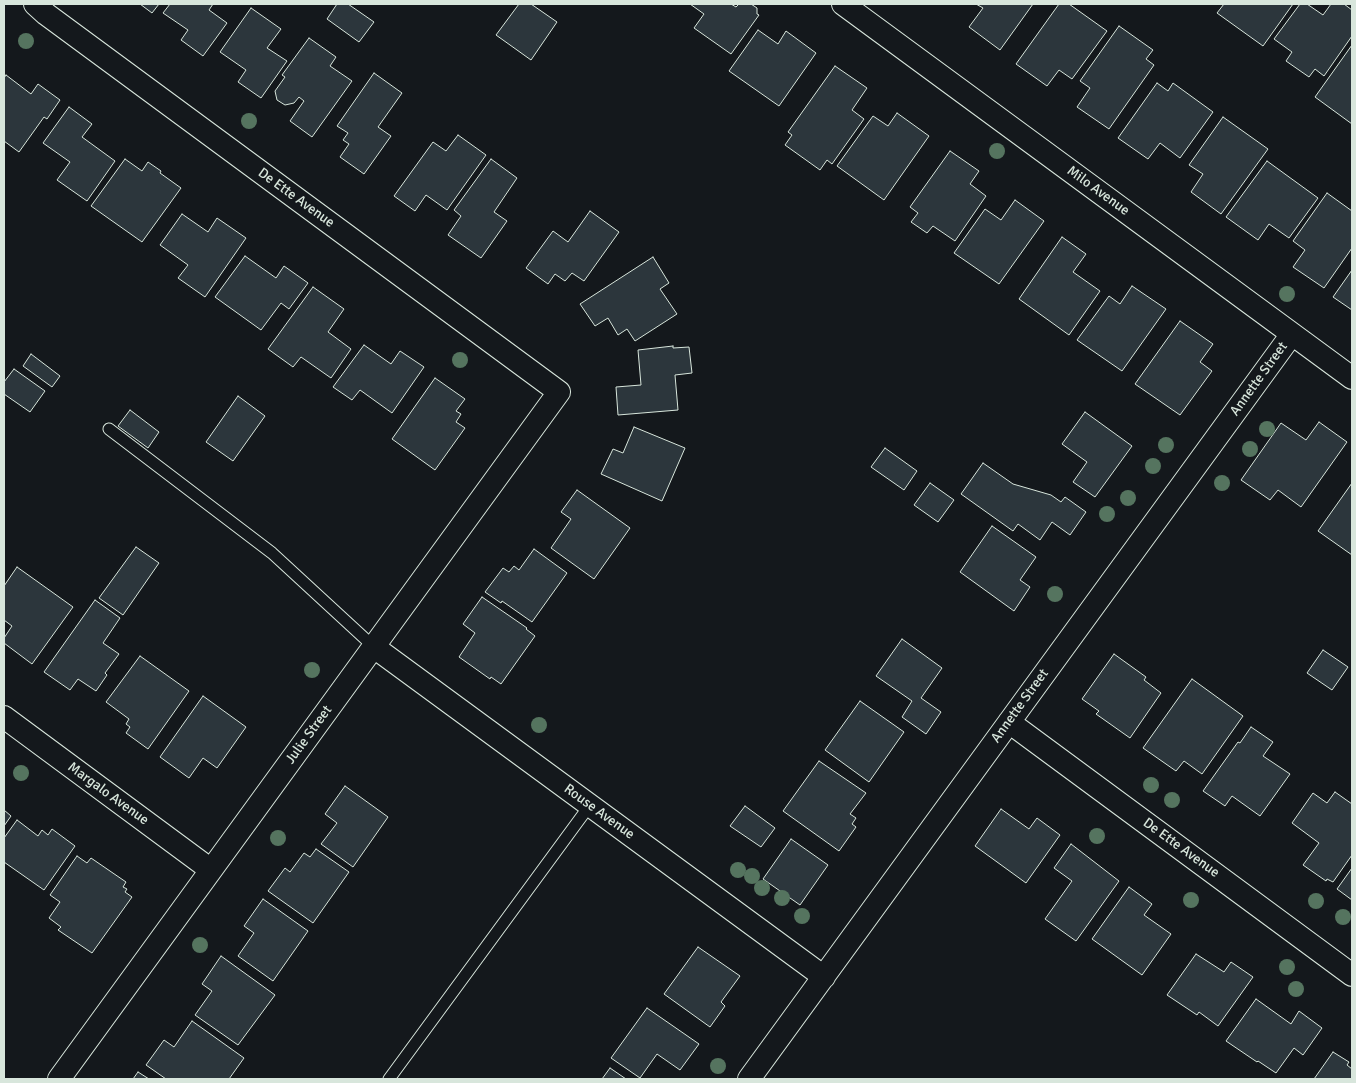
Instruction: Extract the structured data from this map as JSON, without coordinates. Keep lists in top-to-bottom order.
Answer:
{
  "streets": {
    "street": [
      "Milo Avenue",
      "De Ette Avenue",
      "Annette Street",
      "Julie Street",
      "Margalo Avenue",
      "Rouse Avenue"
    ]
  },
  "crossings": [
    ["Milo Avenue", "Annette Street"],
    ["De Ette Avenue", "Annette Street"],
    ["De Ette Avenue", "Julie Street"],
    ["Annette Street", "Rouse Avenue"],
    ["Julie Street", "Margalo Avenue"],
    ["Julie Street", "Rouse Avenue"]
  ]
}
